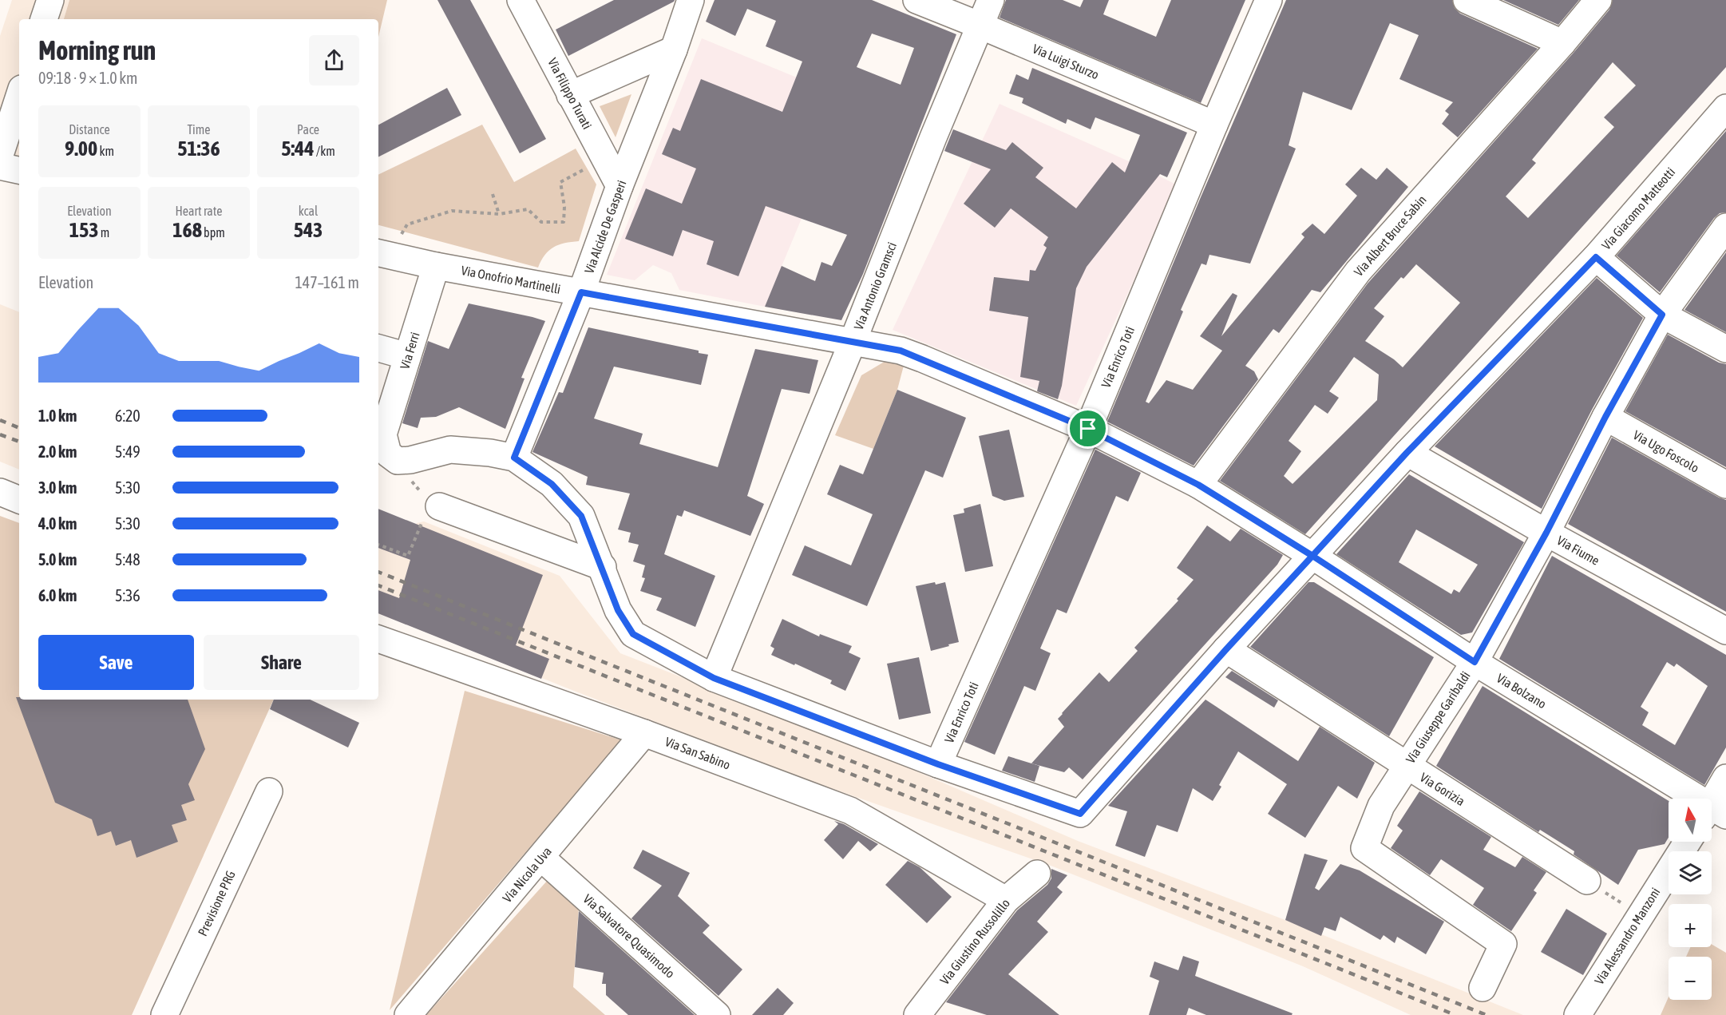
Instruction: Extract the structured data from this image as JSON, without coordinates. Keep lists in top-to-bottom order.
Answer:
{
  "streets": {
    "street": [
      "Via Luigi Sturzo",
      "Via Filippo Turati",
      "Via Giacomo Matteotti",
      "Via Alcide De Gasperi",
      "Via Albert Bruce Sabin",
      "Via Onofrio Martinelli",
      "Via Antonio Gramsci",
      "Via Ferri",
      "Via Enrico Toti",
      "Via Ugo Foscolo",
      "Via Fiume",
      "Via Bolzano",
      "Via Giuseppe Garibaldi",
      "Via San Sabino",
      "Via Gorizia",
      "Via Nicola Uva",
      "Previsione PRG",
      "Via Salvatore Quasimodo",
      "Via Alessandro Manzoni",
      "Via Giustino Russolillo"
    ]
  },
  "crossings": [
    ["Via Luigi Sturzo", "Via Antonio Gramsci"],
    ["Via Luigi Sturzo", "Via Enrico Toti"],
    ["Via Filippo Turati", "Via Alcide De Gasperi"],
    ["Via Giacomo Matteotti", "Via Onofrio Martinelli"],
    ["Via Giacomo Matteotti", "Via Enrico Toti"],
    ["Via Giacomo Matteotti", "Via Fiume"],
    ["Via Giacomo Matteotti", "Via Bolzano"],
    ["Via Giacomo Matteotti", "Via Gorizia"],
    ["Via Alcide De Gasperi", "Via Onofrio Martinelli"],
    ["Via Alcide De Gasperi", "Via Ferri"],
    ["Via Albert Bruce Sabin", "Via Onofrio Martinelli"],
    ["Via Onofrio Martinelli", "Via Antonio Gramsci"],
    ["Via Onofrio Martinelli", "Via Ferri"],
    ["Via Onofrio Martinelli", "Via Enrico Toti"],
    ["Via Onofrio Martinelli", "Via Bolzano"],
    ["Via Ugo Foscolo", "Via Giuseppe Garibaldi"],
    ["Via Fiume", "Via Giuseppe Garibaldi"],
    ["Via Bolzano", "Via Giuseppe Garibaldi"],
    ["Via Giuseppe Garibaldi", "Via Gorizia"],
    ["Via San Sabino", "Via Nicola Uva"],
    ["Via San Sabino", "Via Giustino Russolillo"],
    ["Via Nicola Uva", "Via Salvatore Quasimodo"]
  ],
  "north": "top",
  "page": {
    "heading": ["Morning run", "09:18 · 9 × 1.0 km"],
    "stats": [
      ["Distance", "9.00 km"],
      ["Time", "51:36"],
      ["Pace", "5:44 /km"],
      ["Elevation", "153 m"],
      ["Heart rate", "168 bpm"],
      ["kcal", "543"]
    ],
    "chart": ["Elevation", "147–161 m"],
    "list": [
      {
        "name": "1.0 km",
        "note": "6:20"
      },
      {
        "name": "2.0 km",
        "note": "5:49"
      },
      {
        "name": "3.0 km",
        "note": "5:30"
      },
      {
        "name": "4.0 km",
        "note": "5:30"
      },
      {
        "name": "5.0 km",
        "note": "5:48"
      },
      {
        "name": "6.0 km",
        "note": "5:36"
      }
    ],
    "buttons": ["Save", "Share"],
    "map_buttons": ["+", "−"]
  }
}
